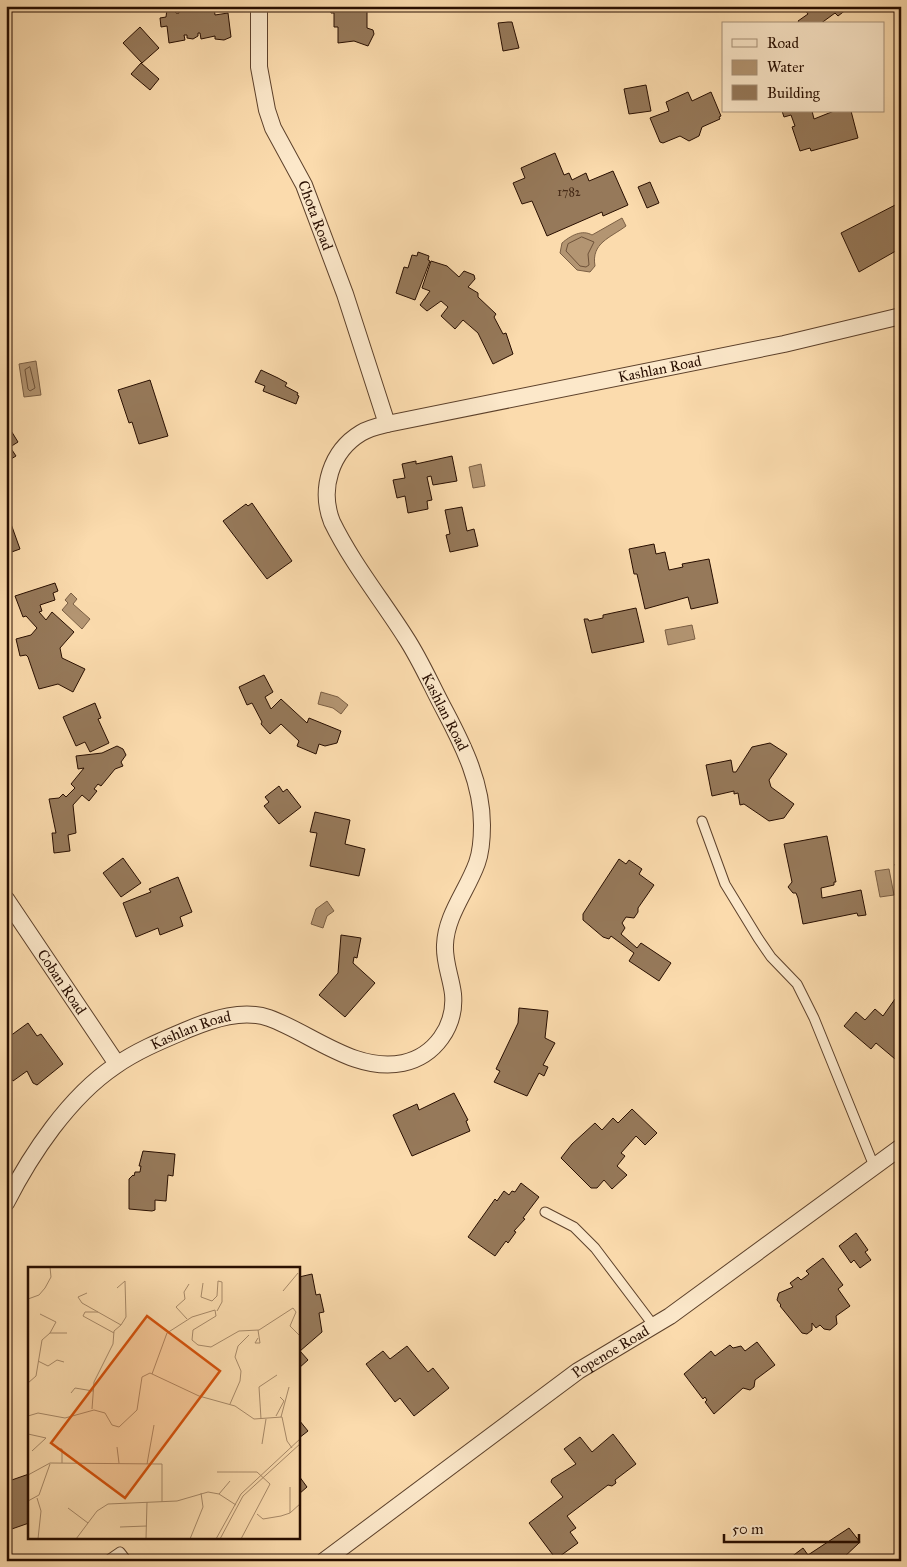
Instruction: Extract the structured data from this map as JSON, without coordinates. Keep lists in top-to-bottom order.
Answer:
{
  "streets": {
    "street": [
      "Chota Road",
      "Kashlan Road",
      "Coban Road",
      "Popenoe Road"
    ]
  },
  "crossings": [
    ["Chota Road", "Kashlan Road"],
    ["Kashlan Road", "Coban Road"]
  ],
  "house_numbers": ["1782"],
  "legend": ["Road", "Water", "Building"],
  "scale_bar": "50 m"
}
